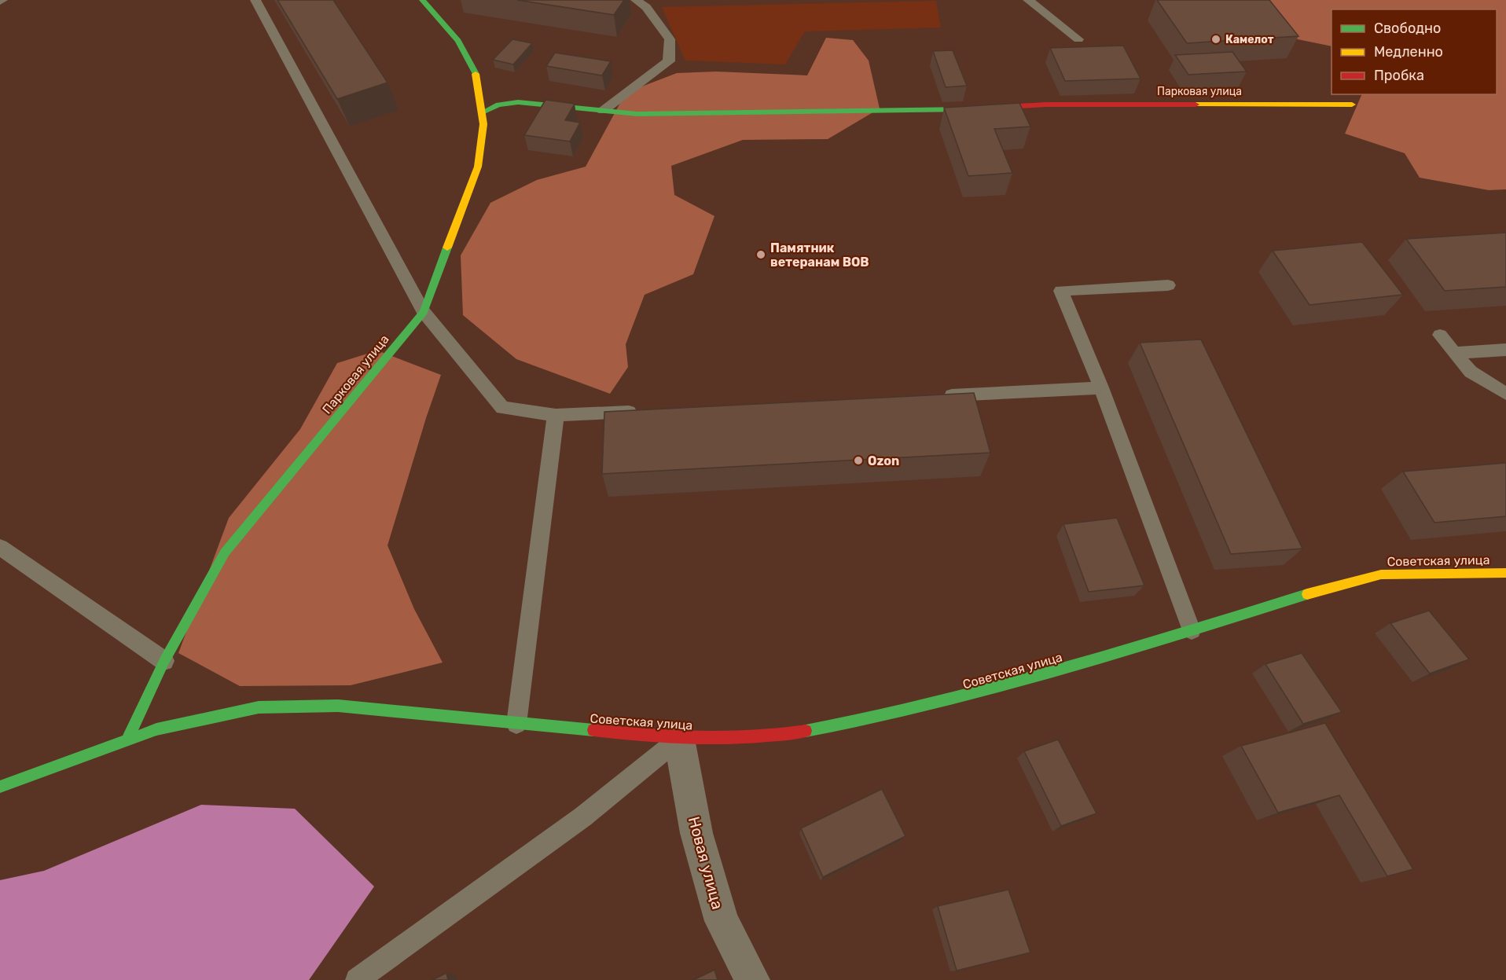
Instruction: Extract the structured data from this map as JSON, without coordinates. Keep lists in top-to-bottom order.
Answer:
{
  "streets": {
    "street": ["Парковая улица", "Советская улица", "Новая улица"]
  },
  "crossings": [
    ["Парковая улица", "Советская улица"],
    ["Советская улица", "Новая улица"]
  ],
  "places": ["Камелот", "Памятник ветеранам ВОВ", "Ozon"],
  "legend": ["Свободно", "Медленно", "Пробка"]
}
